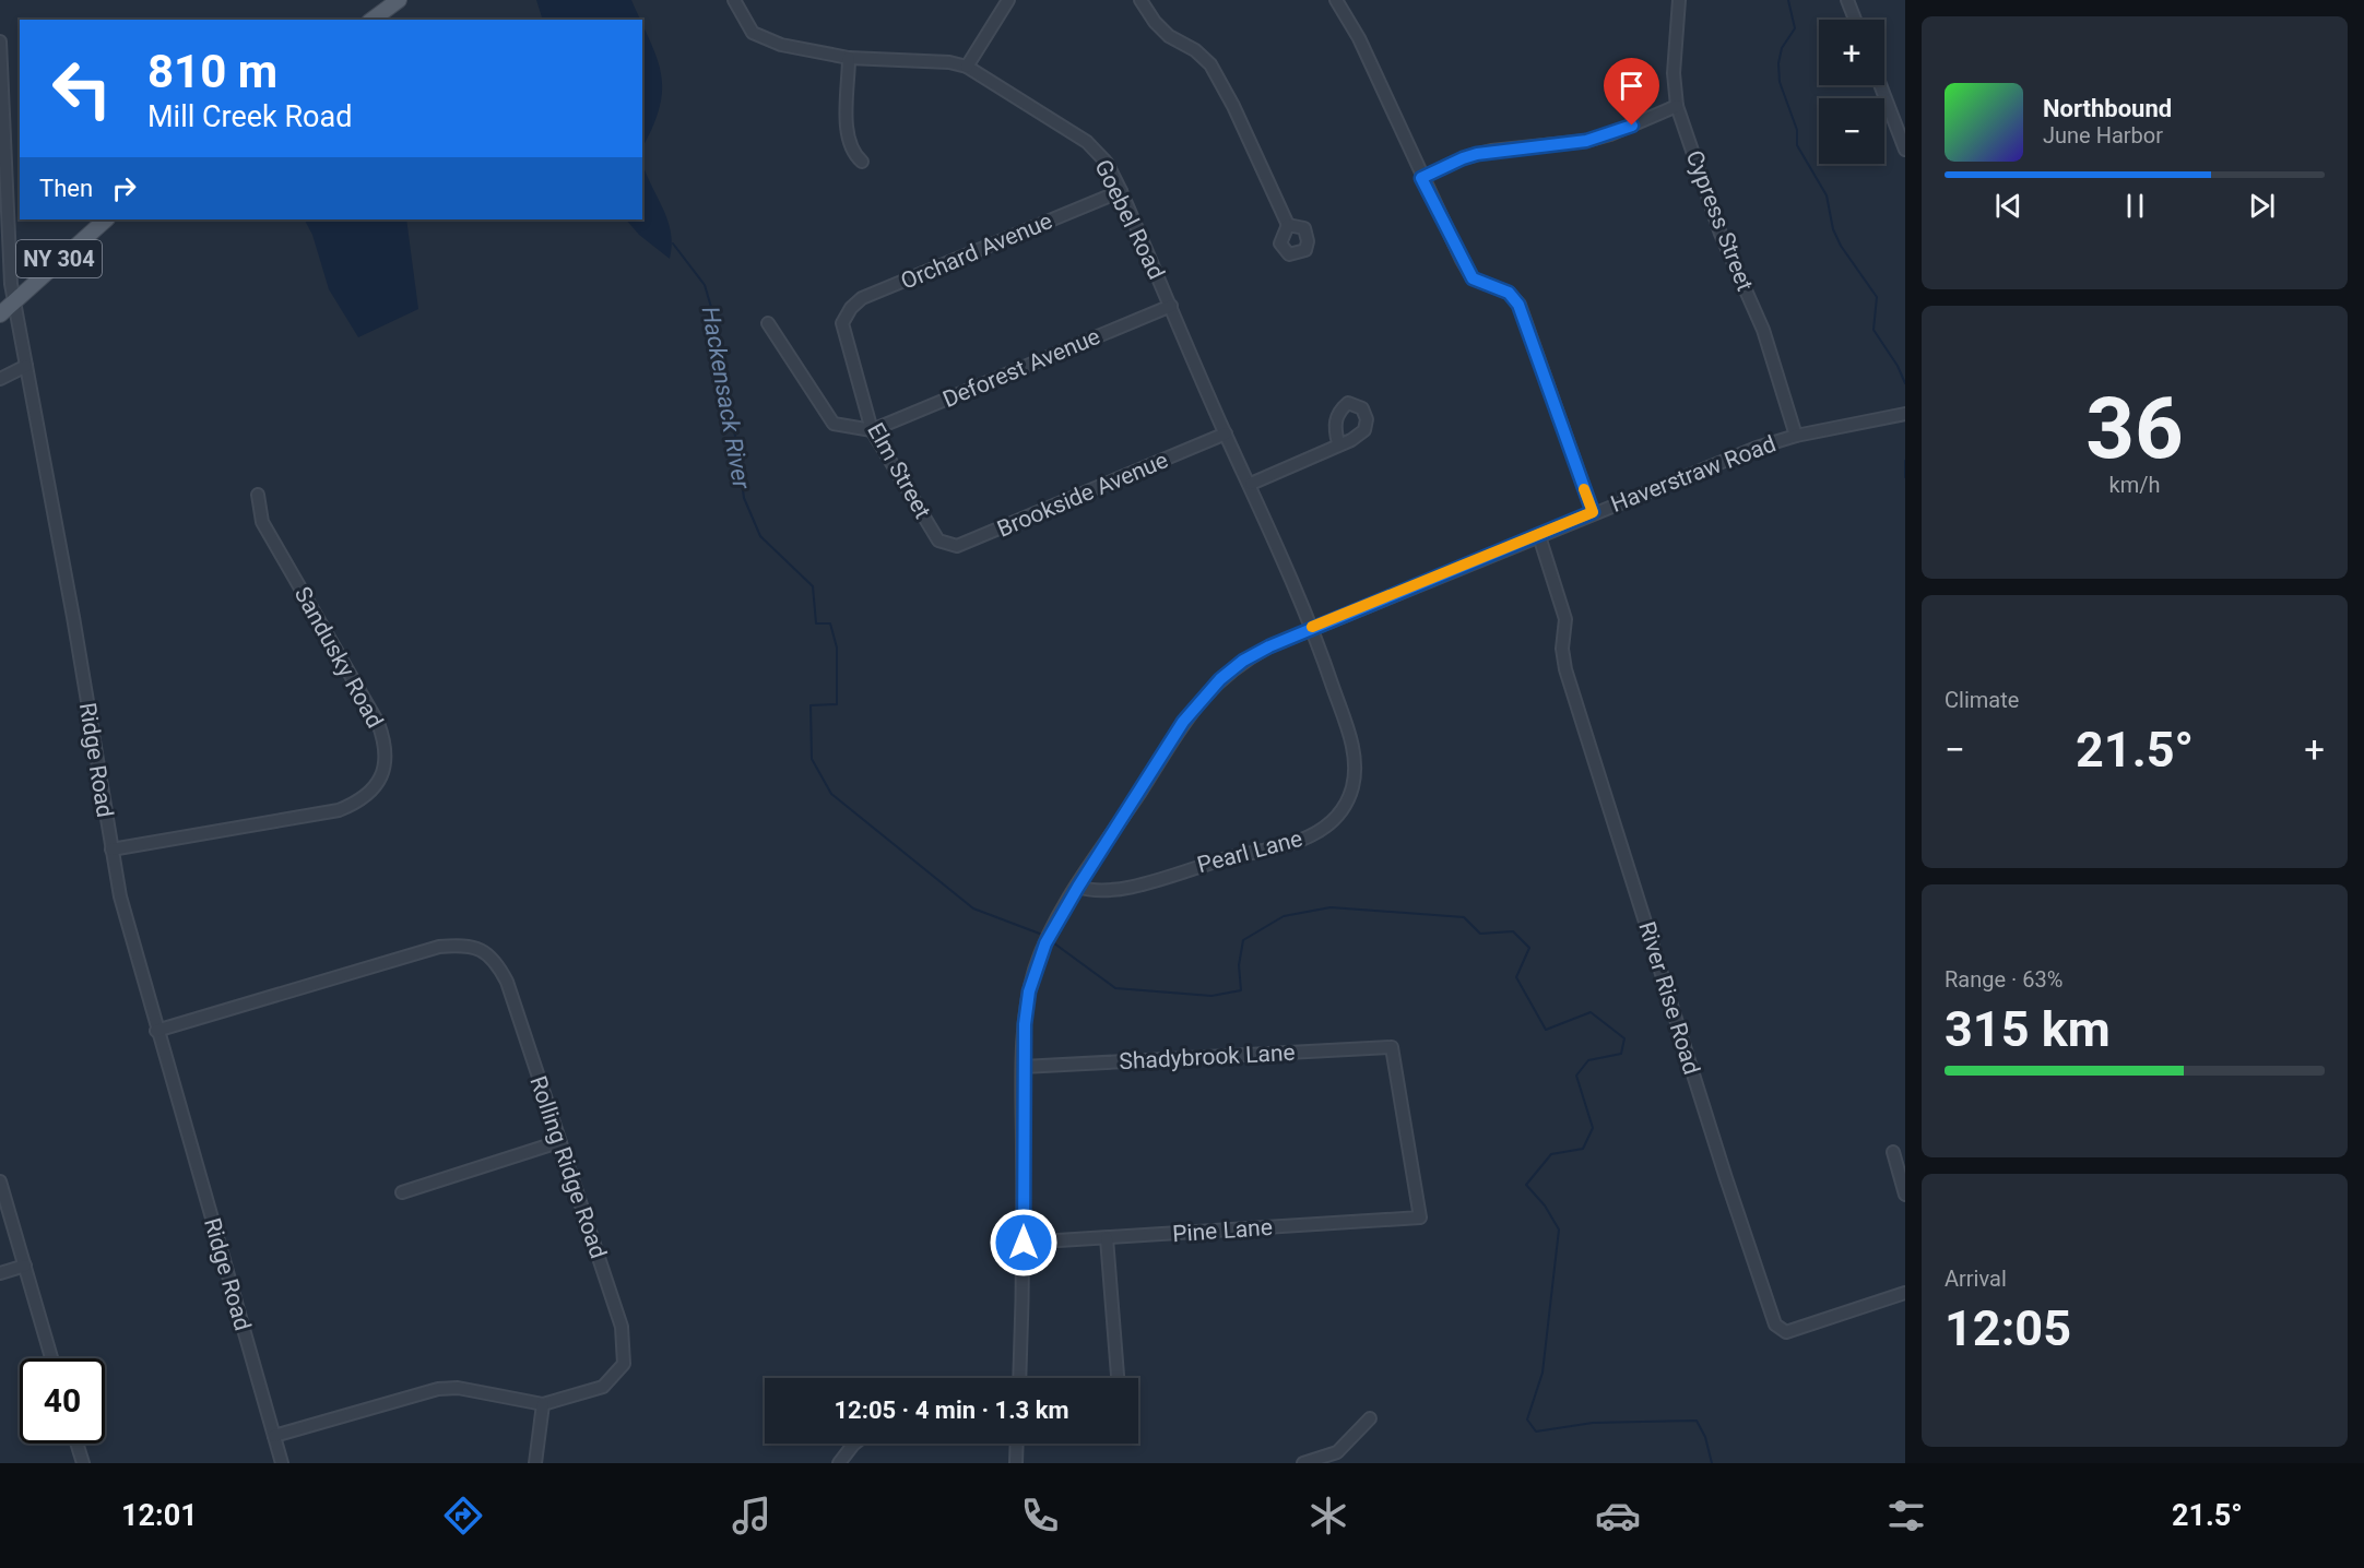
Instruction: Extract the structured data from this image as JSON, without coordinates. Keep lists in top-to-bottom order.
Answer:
{
  "streets": {
    "main road": ["NY 304"],
    "street": [
      "Goebel Road",
      "Cypress Street",
      "Orchard Avenue",
      "Deforest Avenue",
      "Elm Street",
      "Haverstraw Road",
      "Brookside Avenue",
      "Sandusky Road",
      "Ridge Road",
      "Pearl Lane",
      "River Rise Road",
      "Shadybrook Lane",
      "Rolling Ridge Road",
      "Pine Lane"
    ]
  },
  "crossings": [
    ["Goebel Road", "Orchard Avenue"],
    ["Goebel Road", "Deforest Avenue"],
    ["Goebel Road", "Haverstraw Road"],
    ["Goebel Road", "Brookside Avenue"],
    ["Goebel Road", "Pearl Lane"],
    ["Cypress Street", "Haverstraw Road"],
    ["Orchard Avenue", "Elm Street"],
    ["NY 304", "Ridge Road"],
    ["Deforest Avenue", "Elm Street"],
    ["Elm Street", "Brookside Avenue"],
    ["Haverstraw Road", "Pearl Lane"],
    ["Haverstraw Road", "River Rise Road"],
    ["Haverstraw Road", "Shadybrook Lane"],
    ["Haverstraw Road", "Pine Lane"],
    ["Sandusky Road", "Ridge Road"],
    ["Ridge Road", "Rolling Ridge Road"],
    ["Shadybrook Lane", "Pine Lane"]
  ],
  "water": ["Hackensack River"],
  "page": {
    "map_buttons": ["+", "−"],
    "turn": ["810 m", "Mill Creek Road"],
    "song": ["Northbound", "June Harbor"],
    "then": "Then",
    "tile": [
      ["36", "km/h"],
      "Climate",
      ["Range · 63%", "315 km"],
      ["Arrival", "12:05"]
    ],
    "heat": ["−", "21.5°", "+"],
    "limit": "40",
    "trip": "12:05 · 4 min · 1.3 km",
    "tabs": ["12:01", "21.5°"]
  }
}
